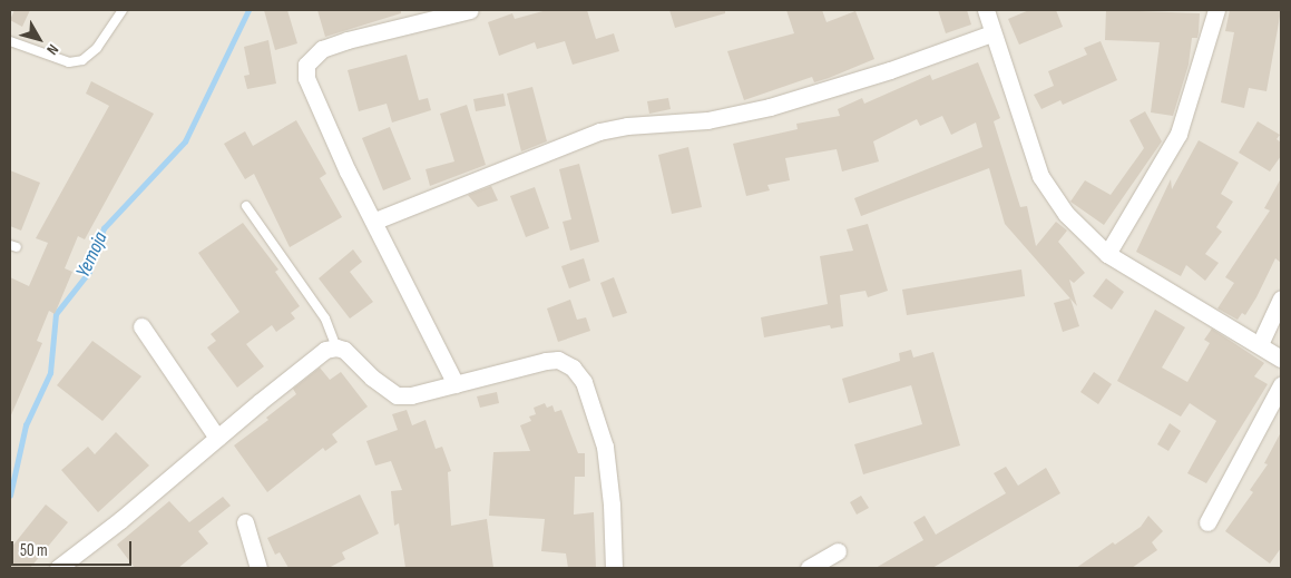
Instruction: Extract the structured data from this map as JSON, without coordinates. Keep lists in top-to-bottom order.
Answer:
{
  "water": ["Yemoja"],
  "scale_bar": "50 m",
  "north": "bottom right"
}
